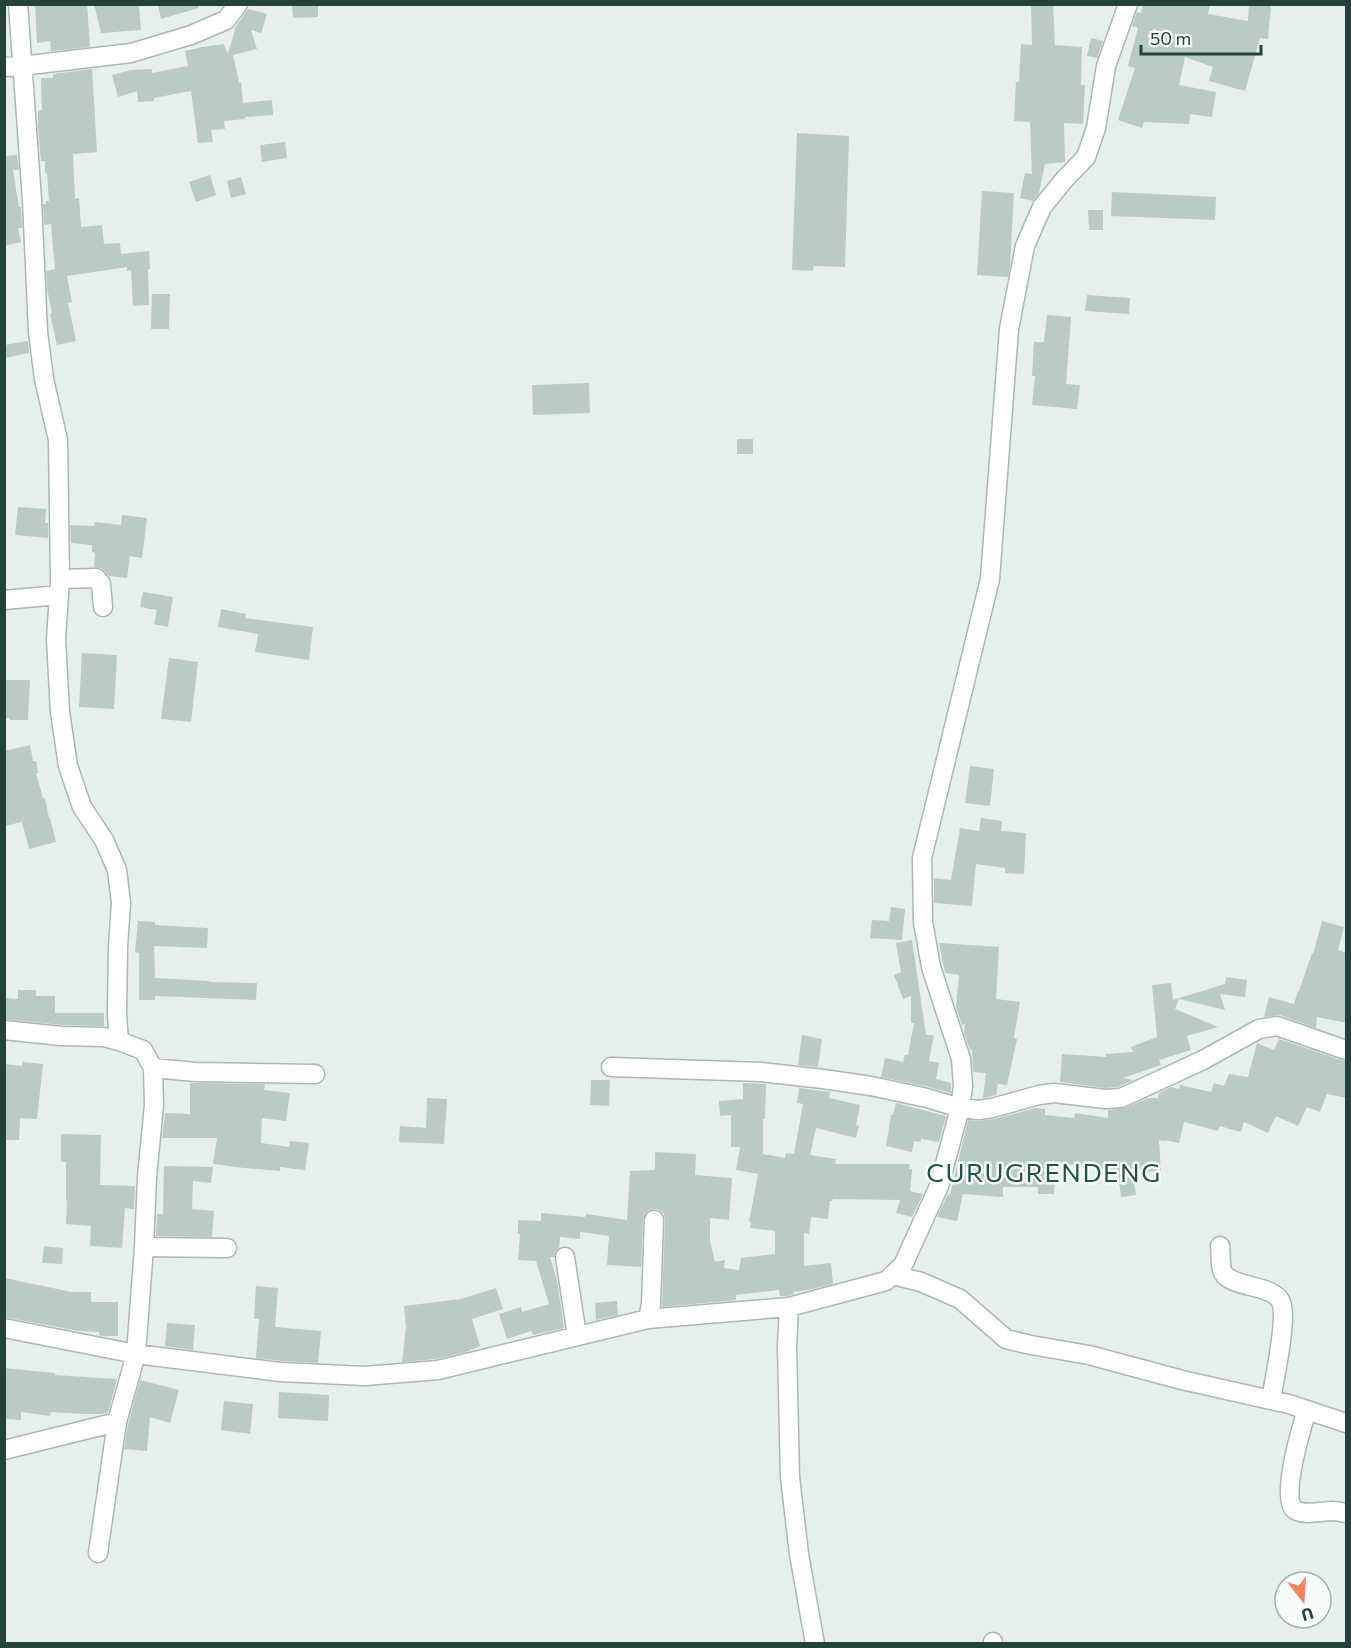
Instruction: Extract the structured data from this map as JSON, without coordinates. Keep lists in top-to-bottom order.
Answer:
{
  "districts": ["CURUGRENDENG"],
  "scale_bar": "50 m",
  "north": "bottom"
}
